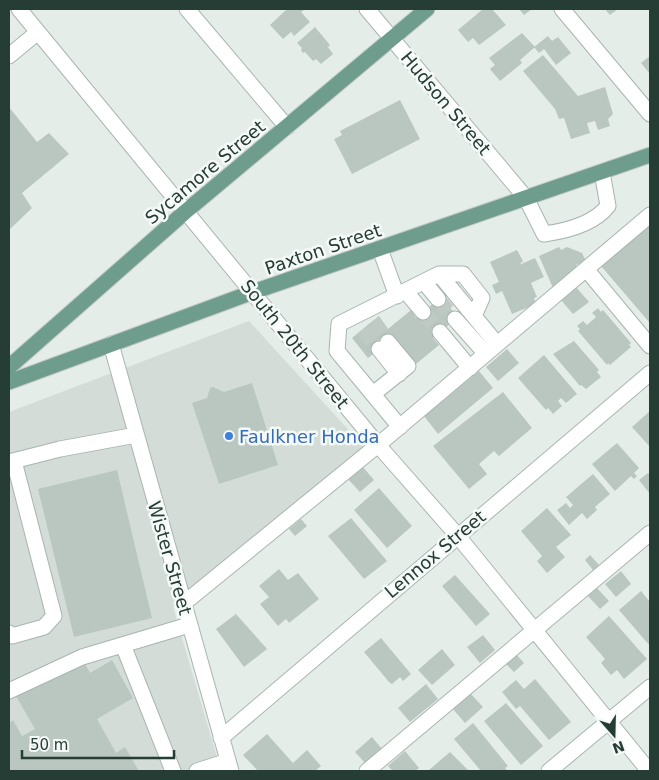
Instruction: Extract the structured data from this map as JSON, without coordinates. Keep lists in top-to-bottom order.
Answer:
{
  "streets": {
    "main road": ["Sycamore Street", "Paxton Street"],
    "street": [
      "Hudson Street",
      "South 20th Street",
      "Lennox Street",
      "Wister Street"
    ]
  },
  "crossings": [
    ["Hudson Street", "Sycamore Street"],
    ["Hudson Street", "Paxton Street"],
    ["Sycamore Street", "South 20th Street"],
    ["Paxton Street", "South 20th Street"],
    ["Paxton Street", "Wister Street"],
    ["South 20th Street", "Lennox Street"],
    ["Lennox Street", "Wister Street"]
  ],
  "places": ["Faulkner Honda"],
  "scale_bar": "50 m",
  "north": "bottom"
}
